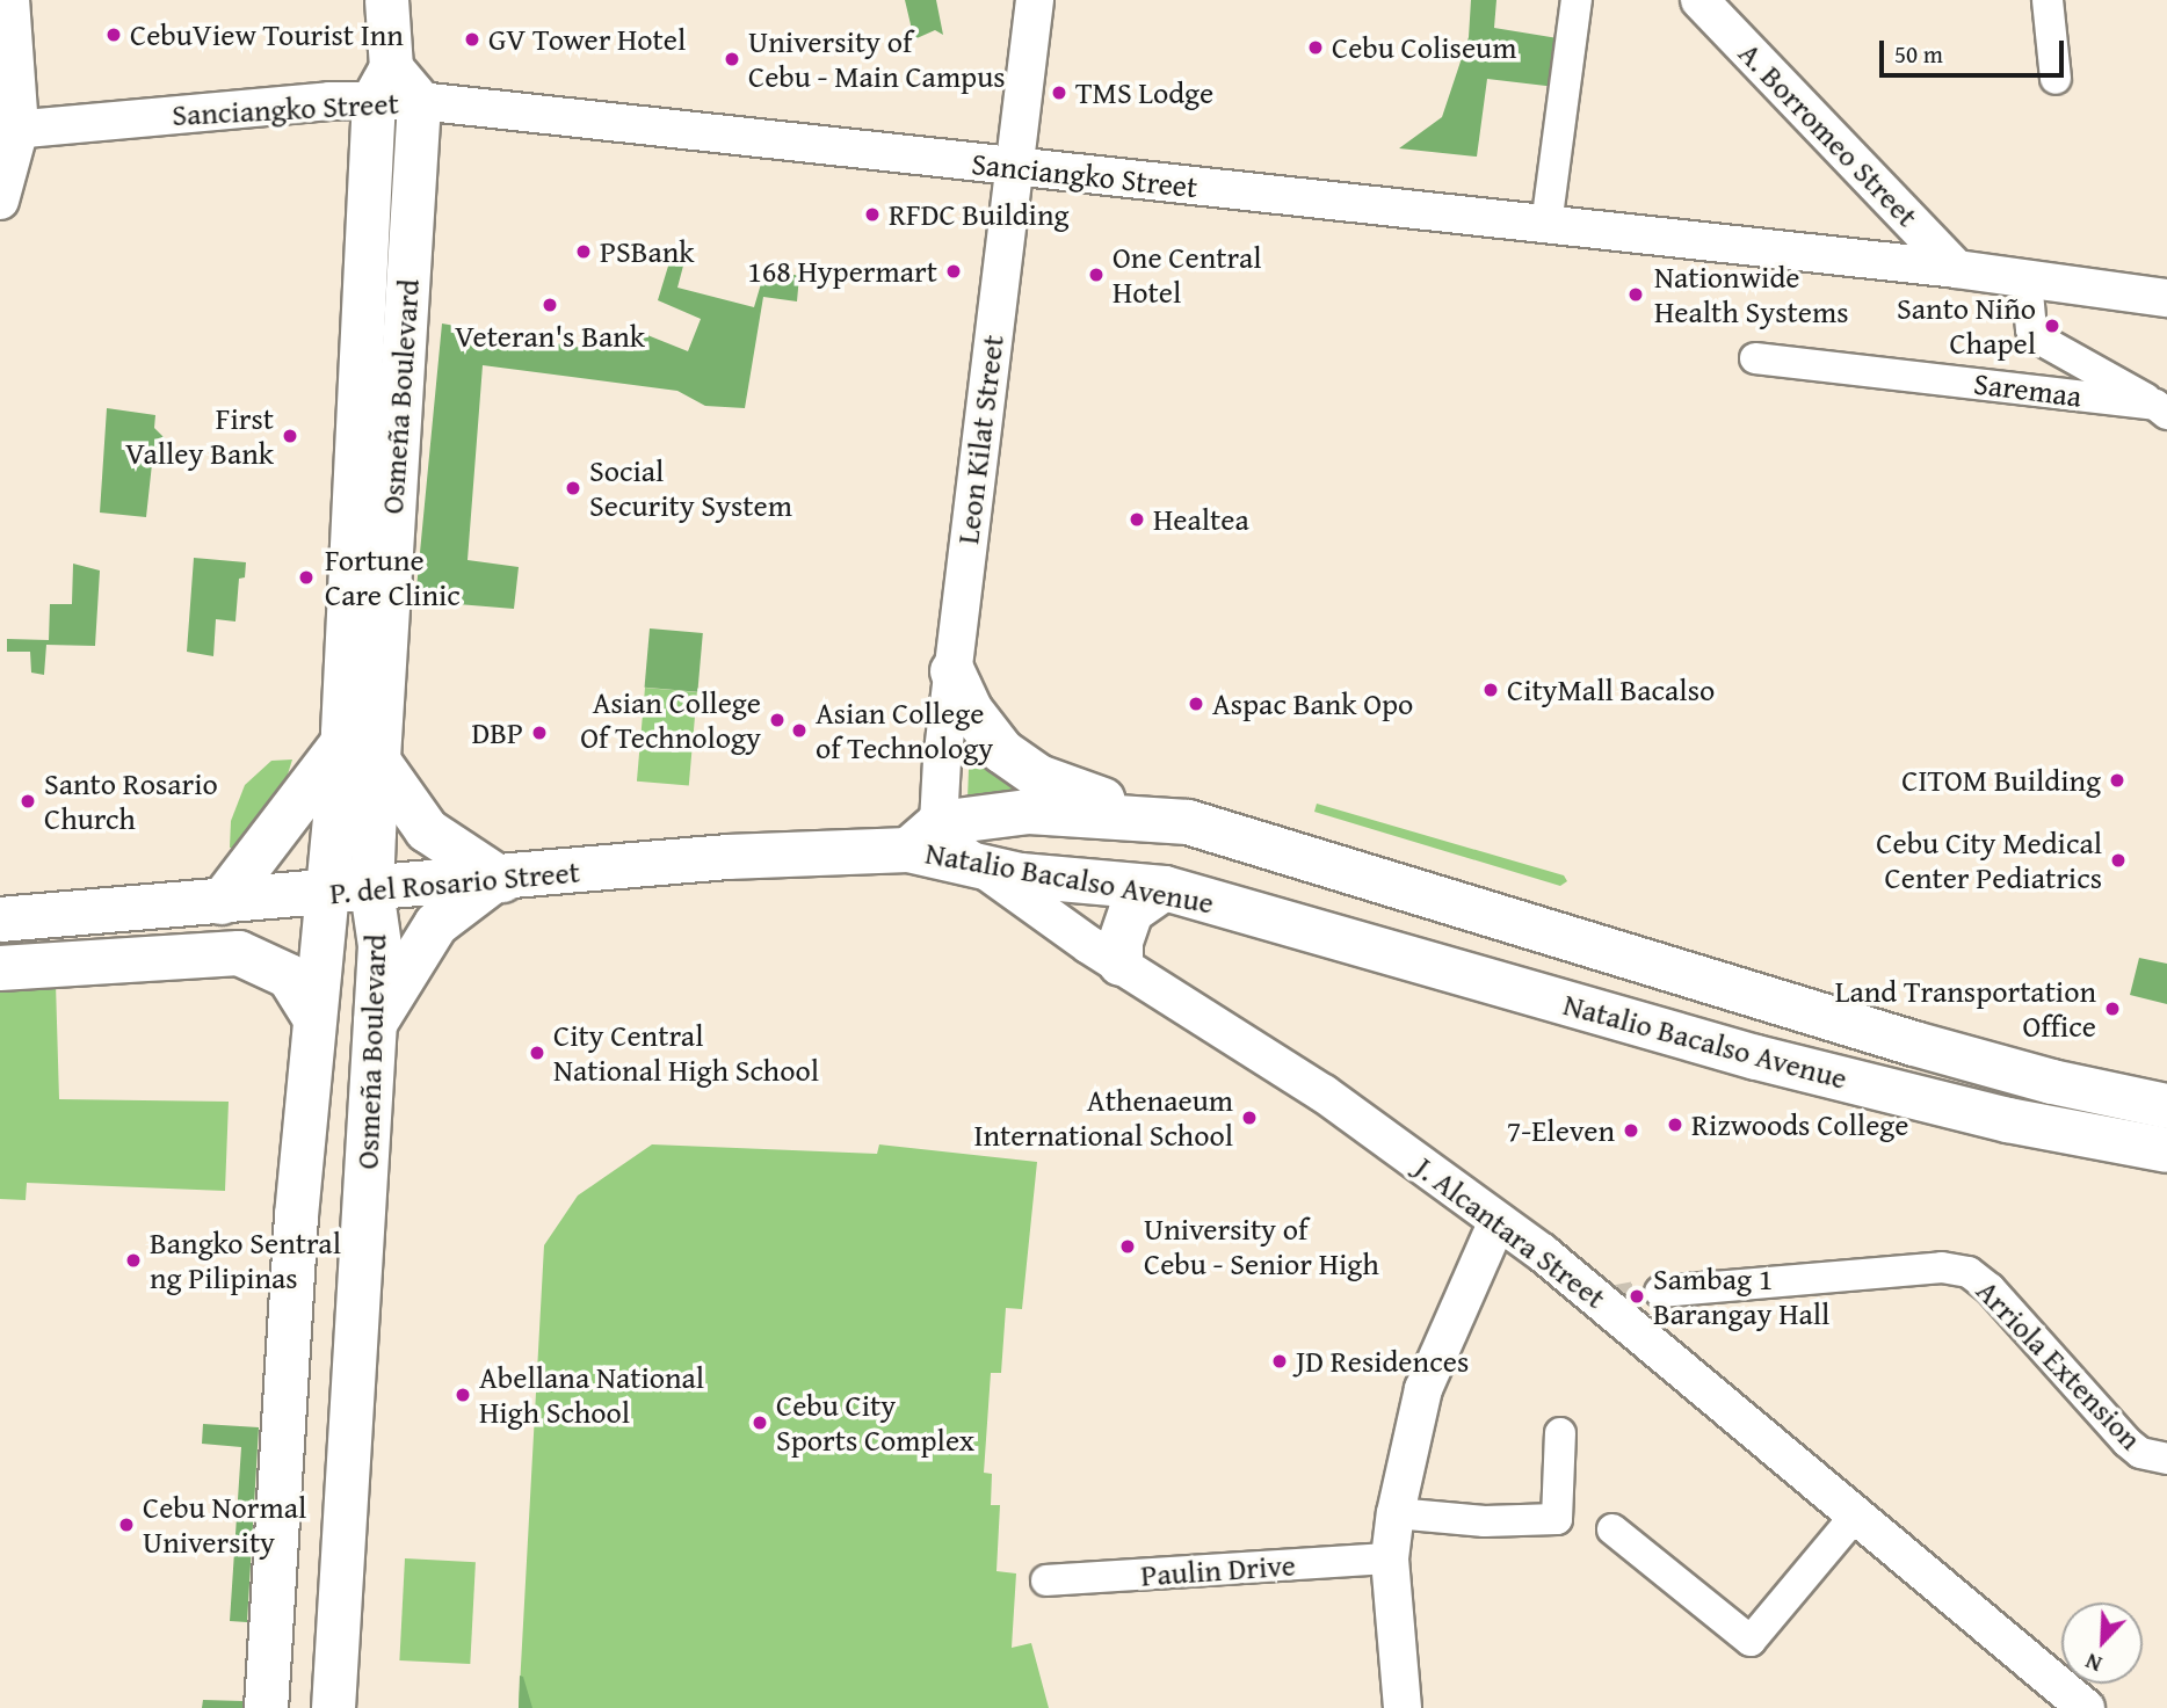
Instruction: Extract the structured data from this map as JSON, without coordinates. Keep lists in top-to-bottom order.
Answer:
{
  "streets": {
    "main road": ["Osmeña Boulevard", "Natalio Bacalso Avenue", "P. del Rosario Street"],
    "street": [
      "Sanciangko Street",
      "A. Borromeo Street",
      "Saremaa",
      "Leon Kilat Street",
      "J. Alcantara Street",
      "Arriola Extension",
      "Paulin Drive"
    ]
  },
  "crossings": [
    ["Sanciangko Street", "A. Borromeo Street"],
    ["Sanciangko Street", "Saremaa"],
    ["Sanciangko Street", "Osmeña Boulevard"],
    ["Sanciangko Street", "Leon Kilat Street"],
    ["Osmeña Boulevard", "P. del Rosario Street"],
    ["Leon Kilat Street", "Natalio Bacalso Avenue"],
    ["Leon Kilat Street", "P. del Rosario Street"],
    ["Natalio Bacalso Avenue", "P. del Rosario Street"],
    ["Natalio Bacalso Avenue", "J. Alcantara Street"]
  ],
  "places": [
    "CebuView Tourist Inn",
    "GV Tower Hotel",
    "Cebu Coliseum",
    "University of Cebu - Main Campus",
    "TMS Lodge",
    "RFDC Building",
    "PSBank",
    "168 Hypermart",
    "One Central Hotel",
    "Nationwide Health Systems",
    "Veteran's Bank",
    "Santo Niño Chapel",
    "First Valley Bank",
    "Social Security System",
    "Healtea",
    "Fortune Care Clinic",
    "CityMall Bacalso",
    "Aspac Bank Opo",
    "Asian College Of Technology",
    "Asian College of Technology",
    "DBP",
    "CITOM Building",
    "Santo Rosario Church",
    "Cebu City Medical Center Pediatrics",
    "Land Transportation Office",
    "City Central National High School",
    "Athenaeum International School",
    "Rizwoods College",
    "7-Eleven",
    "University of Cebu - Senior High",
    "Bangko Sentral ng Pilipinas",
    "Sambag 1 Barangay Hall",
    "JD Residences",
    "Abellana National High School",
    "Cebu City Sports Complex",
    "Cebu Normal University"
  ],
  "scale_bar": "50 m",
  "north": "bottom left"
}
